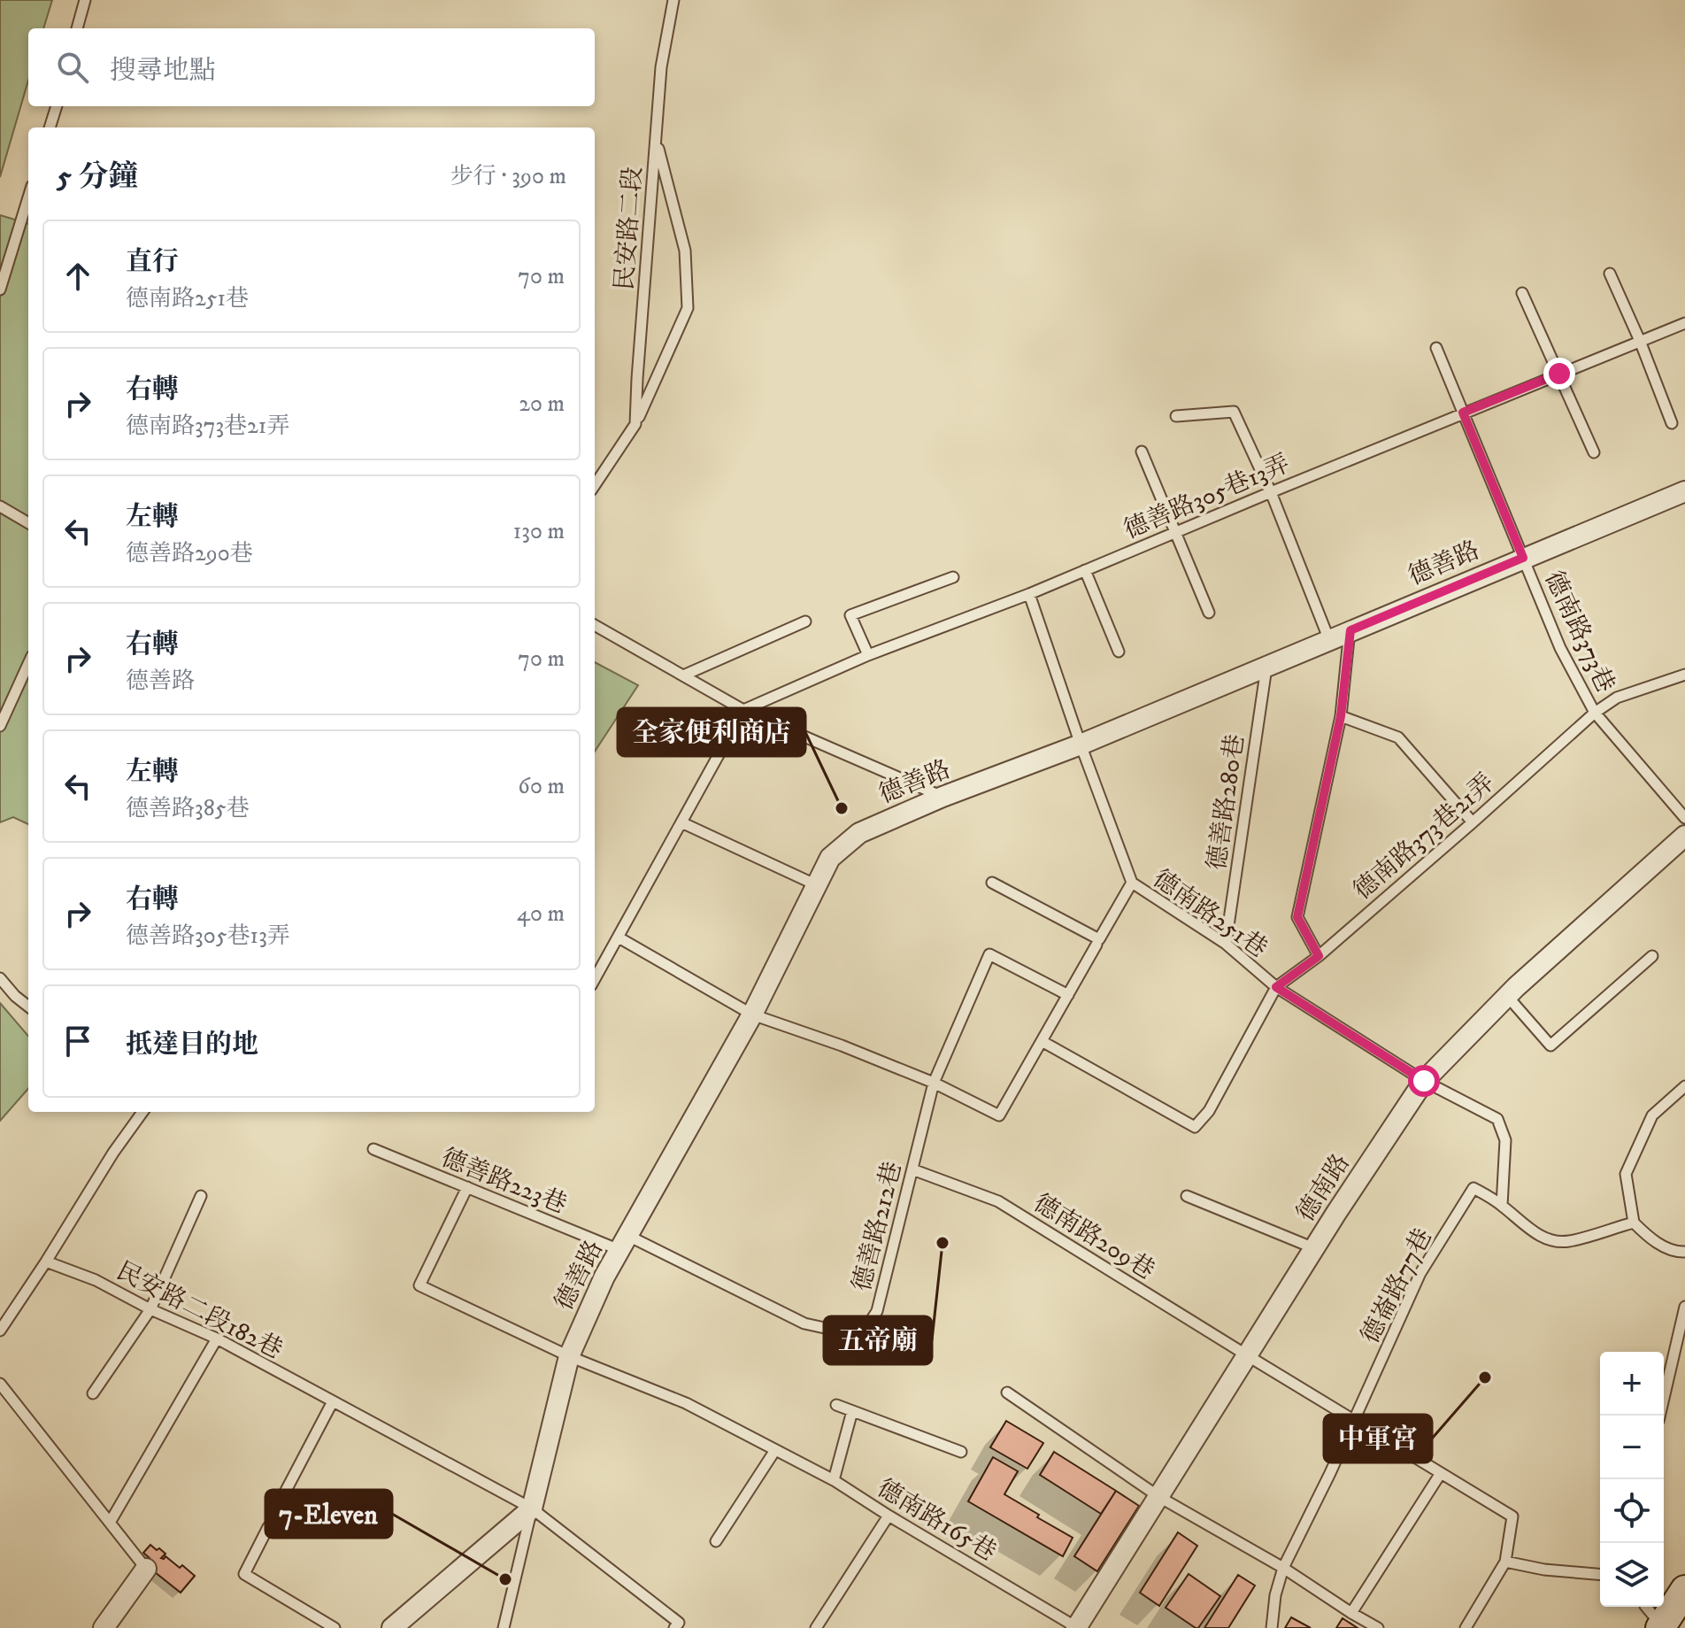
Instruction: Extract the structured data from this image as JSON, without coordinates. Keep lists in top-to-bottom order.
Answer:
{
  "streets": {
    "street": ["德善路", "德南路"],
    "lane": [
      "民安路二段",
      "德善路305巷13弄",
      "德南路373巷",
      "德善路280巷",
      "德南路373巷21弄",
      "德南路251巷",
      "德善路223巷",
      "德善路212巷",
      "德南路209巷",
      "德崙路77巷",
      "民安路二段182巷",
      "德南路165巷"
    ]
  },
  "crossings": [
    ["德善路305巷13弄", "德南路373巷"],
    ["德善路305巷13弄", "德南路251巷"],
    ["德善路", "德南路373巷"],
    ["德善路", "德善路280巷"],
    ["德善路", "德南路251巷"],
    ["德善路", "德善路223巷"],
    ["德善路", "德善路212巷"],
    ["德善路", "民安路二段182巷"],
    ["德善路", "德南路165巷"],
    ["德南路373巷", "德南路373巷21弄"],
    ["德善路280巷", "德南路251巷"],
    ["德南路373巷21弄", "德南路251巷"],
    ["德南路251巷", "德南路"],
    ["德南路251巷", "德崙路77巷"],
    ["德善路223巷", "德善路212巷"],
    ["德善路223巷", "德南路165巷"],
    ["德南路", "德南路209巷"],
    ["德南路", "德南路165巷"],
    ["德善路212巷", "德南路209巷"],
    ["德南路209巷", "德崙路77巷"]
  ],
  "places": [
    "全家便利商店",
    "五帝廟",
    "中軍宮",
    "7-Eleven"
  ],
  "page": {
    "search": "搜尋地點",
    "heading": ["5 分鐘", "步行 · 390 m"],
    "list": [
      ["直行", "德南路251巷", "70 m"],
      ["右轉", "德南路373巷21弄", "20 m"],
      ["左轉", "德善路290巷", "130 m"],
      ["右轉", "德善路", "70 m"],
      ["左轉", "德善路385巷", "60 m"],
      ["右轉", "德善路305巷13弄", "40 m"],
      "抵達目的地"
    ],
    "map_buttons": ["+", "−"]
  }
}
